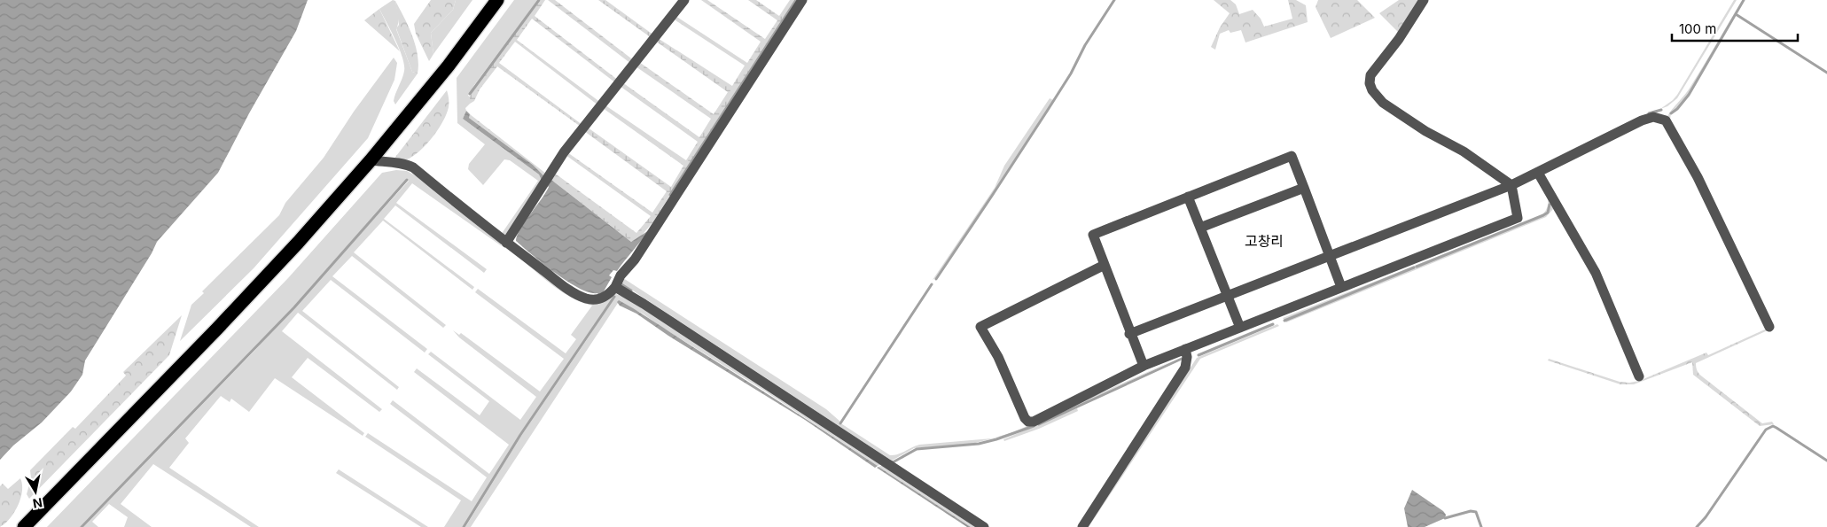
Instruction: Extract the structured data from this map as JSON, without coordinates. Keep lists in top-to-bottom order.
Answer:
{
  "districts": ["고창리"],
  "scale_bar": "100 m",
  "north": "bottom"
}
